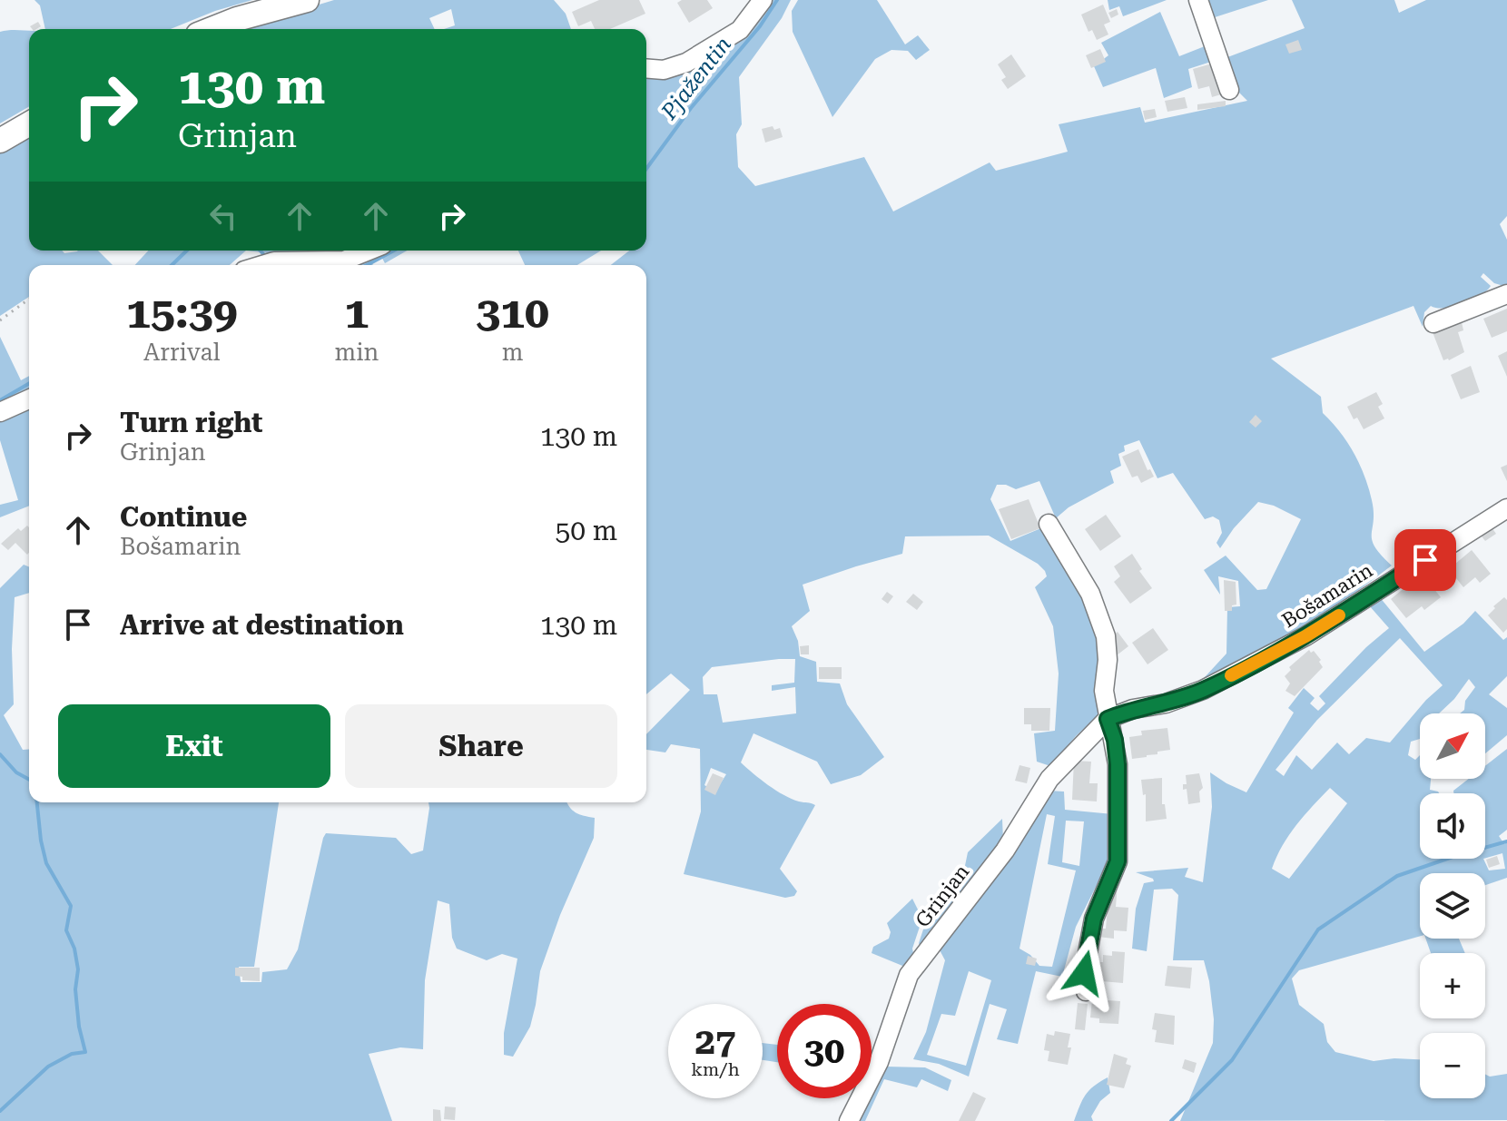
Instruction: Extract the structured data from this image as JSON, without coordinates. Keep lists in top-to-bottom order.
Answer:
{
  "streets": {
    "street": ["Bošamarin", "Grinjan"]
  },
  "crossings": [
    ["Bošamarin", "Grinjan"]
  ],
  "water": ["Pjažentin"],
  "north": "top right",
  "page": {
    "turn": ["130 m", "Grinjan"],
    "eta": [
      "15:39",
      "Arrival",
      "1",
      "min",
      "310",
      "m"
    ],
    "list": [
      {
        "name": "Turn right",
        "note": "Grinjan",
        "value": "130 m"
      },
      {
        "name": "Continue",
        "note": "Bošamarin",
        "value": "50 m"
      },
      {
        "name": "Arrive at destination",
        "value": "130 m"
      }
    ],
    "buttons": ["Exit", "Share"],
    "map_buttons": ["+", "−"],
    "speed": "27 km/h",
    "limit": "30"
  }
}
